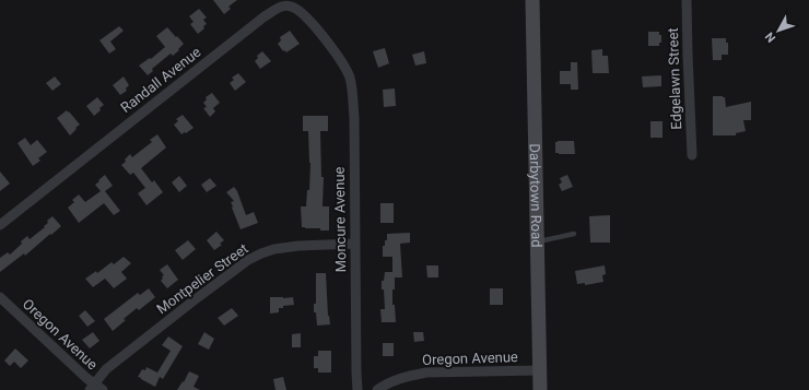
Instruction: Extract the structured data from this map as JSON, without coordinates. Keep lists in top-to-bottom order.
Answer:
{
  "streets": {
    "main road": ["Darbytown Road"],
    "street": [
      "Edgelawn Street",
      "Randall Avenue",
      "Moncure Avenue",
      "Montpelier Street",
      "Oregon Avenue"
    ]
  },
  "crossings": [
    ["Randall Avenue", "Moncure Avenue"],
    ["Darbytown Road", "Oregon Avenue"],
    ["Moncure Avenue", "Montpelier Street"],
    ["Montpelier Street", "Oregon Avenue"]
  ],
  "north": "bottom left"
}
